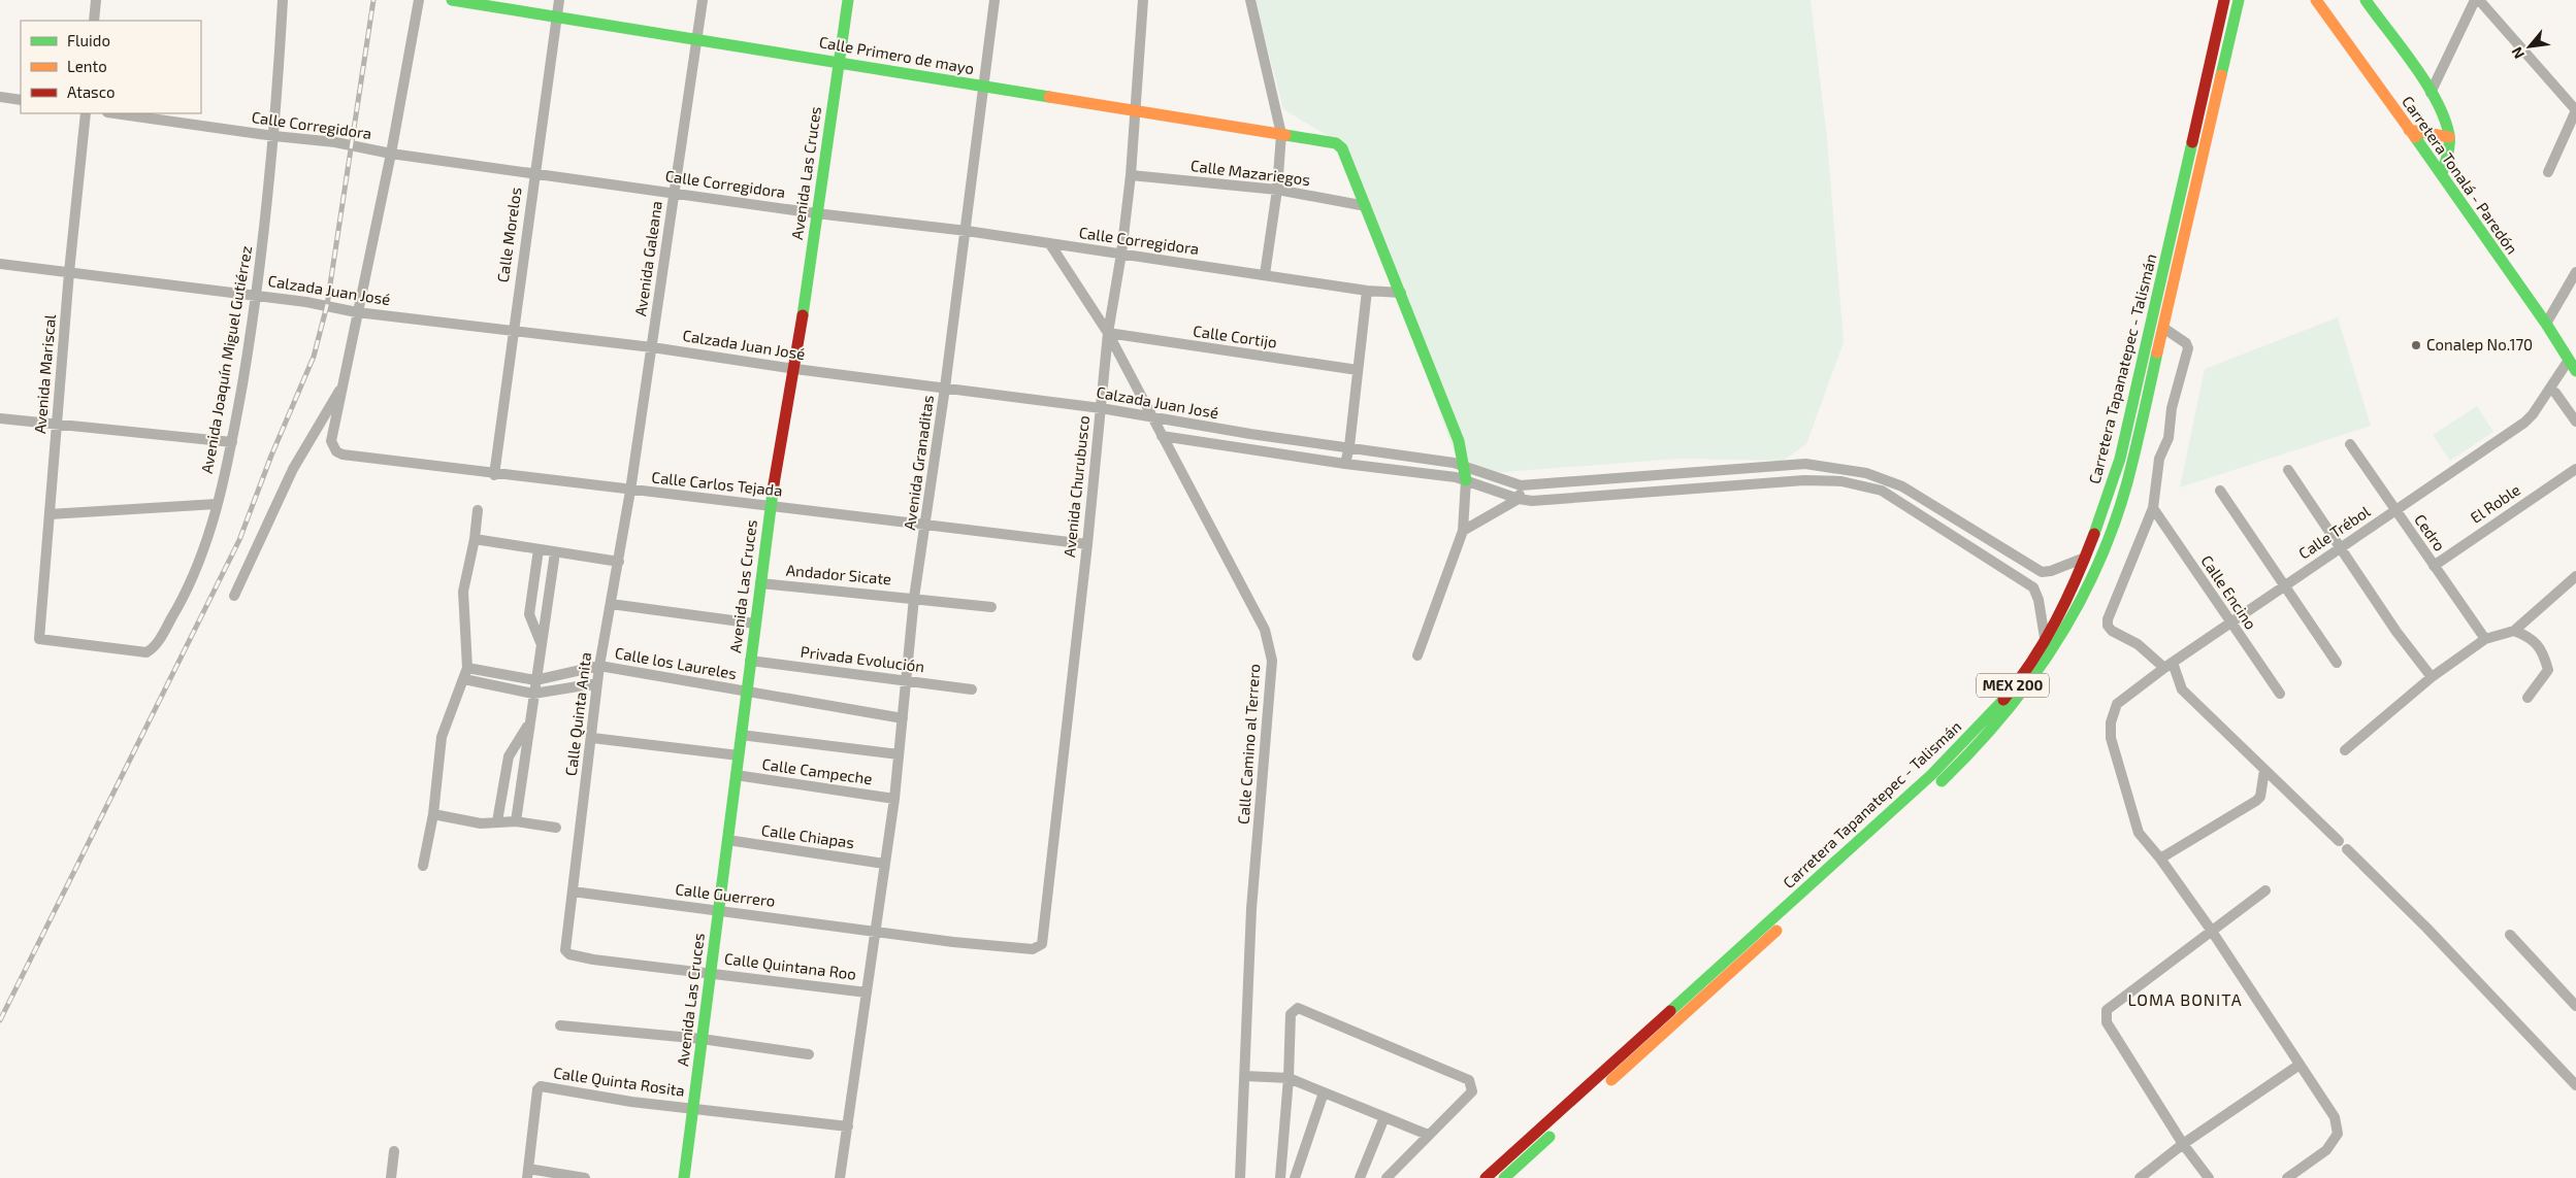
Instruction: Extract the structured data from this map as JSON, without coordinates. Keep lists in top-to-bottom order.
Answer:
{
  "streets": {
    "main road": [
      "Calle Primero de mayo",
      "Avenida Las Cruces",
      "Carretera Tonalá - Paredón",
      "Carretera Tapanatepec - Talismán",
      "MEX 200"
    ],
    "street": [
      "Calle Corregidora",
      "Calle Mazariegos",
      "Calle Morelos",
      "Avenida Galeana",
      "Calzada Juan José",
      "Calle Cortijo",
      "Avenida Joaquín Miguel Gutiérrez",
      "Avenida Mariscal",
      "Avenida Granaditas",
      "Calle Carlos Tejada",
      "Avenida Churubusco",
      "El Roble",
      "Calle Trébol",
      "Cedro",
      "Andador Sicate",
      "Calle Encino",
      "Privada Evolución",
      "Calle los Laureles",
      "Calle Quinta Anita",
      "Calle Camino al Terrero",
      "Calle Campeche",
      "Calle Chiapas",
      "Calle Guerrero",
      "Calle Quintana Roo",
      "Calle Quinta Rosita"
    ]
  },
  "crossings": [
    ["Calle Primero de mayo", "Avenida Las Cruces"],
    ["Calle Primero de mayo", "Calle Mazariegos"],
    ["Calle Primero de mayo", "Calle Morelos"],
    ["Calle Primero de mayo", "Avenida Galeana"],
    ["Calle Primero de mayo", "Avenida Granaditas"],
    ["Calle Primero de mayo", "Avenida Churubusco"],
    ["Calle Corregidora", "Avenida Las Cruces"],
    ["Calle Corregidora", "Calle Morelos"],
    ["Calle Corregidora", "Avenida Galeana"],
    ["Calle Corregidora", "Avenida Joaquín Miguel Gutiérrez"],
    ["Calle Corregidora", "Avenida Granaditas"],
    ["Calle Corregidora", "Avenida Churubusco"],
    ["Calle Corregidora", "Calle Camino al Terrero"],
    ["Avenida Las Cruces", "Calzada Juan José"],
    ["Avenida Las Cruces", "Calle Carlos Tejada"],
    ["Avenida Las Cruces", "Andador Sicate"],
    ["Avenida Las Cruces", "Privada Evolución"],
    ["Avenida Las Cruces", "Calle los Laureles"],
    ["Avenida Las Cruces", "Calle Campeche"],
    ["Avenida Las Cruces", "Calle Chiapas"],
    ["Avenida Las Cruces", "Calle Guerrero"],
    ["Avenida Las Cruces", "Calle Quintana Roo"],
    ["Avenida Las Cruces", "Calle Quinta Rosita"],
    ["Calle Mazariegos", "Avenida Churubusco"],
    ["Carretera Tonalá - Paredón", "Calle Trébol"],
    ["Calle Morelos", "Calzada Juan José"],
    ["Calle Morelos", "Calle Carlos Tejada"],
    ["Avenida Galeana", "Calzada Juan José"],
    ["Avenida Galeana", "Calle Carlos Tejada"],
    ["Avenida Galeana", "Calle Quinta Anita"],
    ["Calzada Juan José", "Avenida Joaquín Miguel Gutiérrez"],
    ["Calzada Juan José", "Avenida Mariscal"],
    ["Calzada Juan José", "Avenida Granaditas"],
    ["Calzada Juan José", "Avenida Churubusco"],
    ["Calzada Juan José", "Calle Camino al Terrero"],
    ["Calle Cortijo", "Avenida Churubusco"],
    ["Calle Cortijo", "Calle Camino al Terrero"],
    ["Avenida Joaquín Miguel Gutiérrez", "Avenida Mariscal"],
    ["Avenida Granaditas", "Calle Carlos Tejada"],
    ["Avenida Granaditas", "Andador Sicate"],
    ["Avenida Granaditas", "Privada Evolución"],
    ["Avenida Granaditas", "Calle los Laureles"],
    ["Avenida Granaditas", "Calle Campeche"],
    ["Avenida Granaditas", "Calle Chiapas"],
    ["Avenida Granaditas", "Calle Guerrero"],
    ["Avenida Granaditas", "Calle Quintana Roo"],
    ["Avenida Granaditas", "Calle Quinta Rosita"],
    ["Calle Carlos Tejada", "Avenida Churubusco"],
    ["Calle Carlos Tejada", "Calle Quinta Anita"],
    ["Avenida Churubusco", "Calle Camino al Terrero"],
    ["Avenida Churubusco", "Calle Guerrero"],
    ["El Roble", "Cedro"],
    ["Calle Trébol", "Cedro"],
    ["Calle Trébol", "Calle Encino"],
    ["Calle los Laureles", "Calle Quinta Anita"],
    ["Calle Quinta Anita", "Calle Guerrero"],
    ["Calle Quinta Anita", "Calle Quintana Roo"]
  ],
  "districts": ["LOMA BONITA"],
  "places": ["Conalep No.170"],
  "legend": ["Fluido", "Lento", "Atasco"],
  "north": "bottom left"
}
